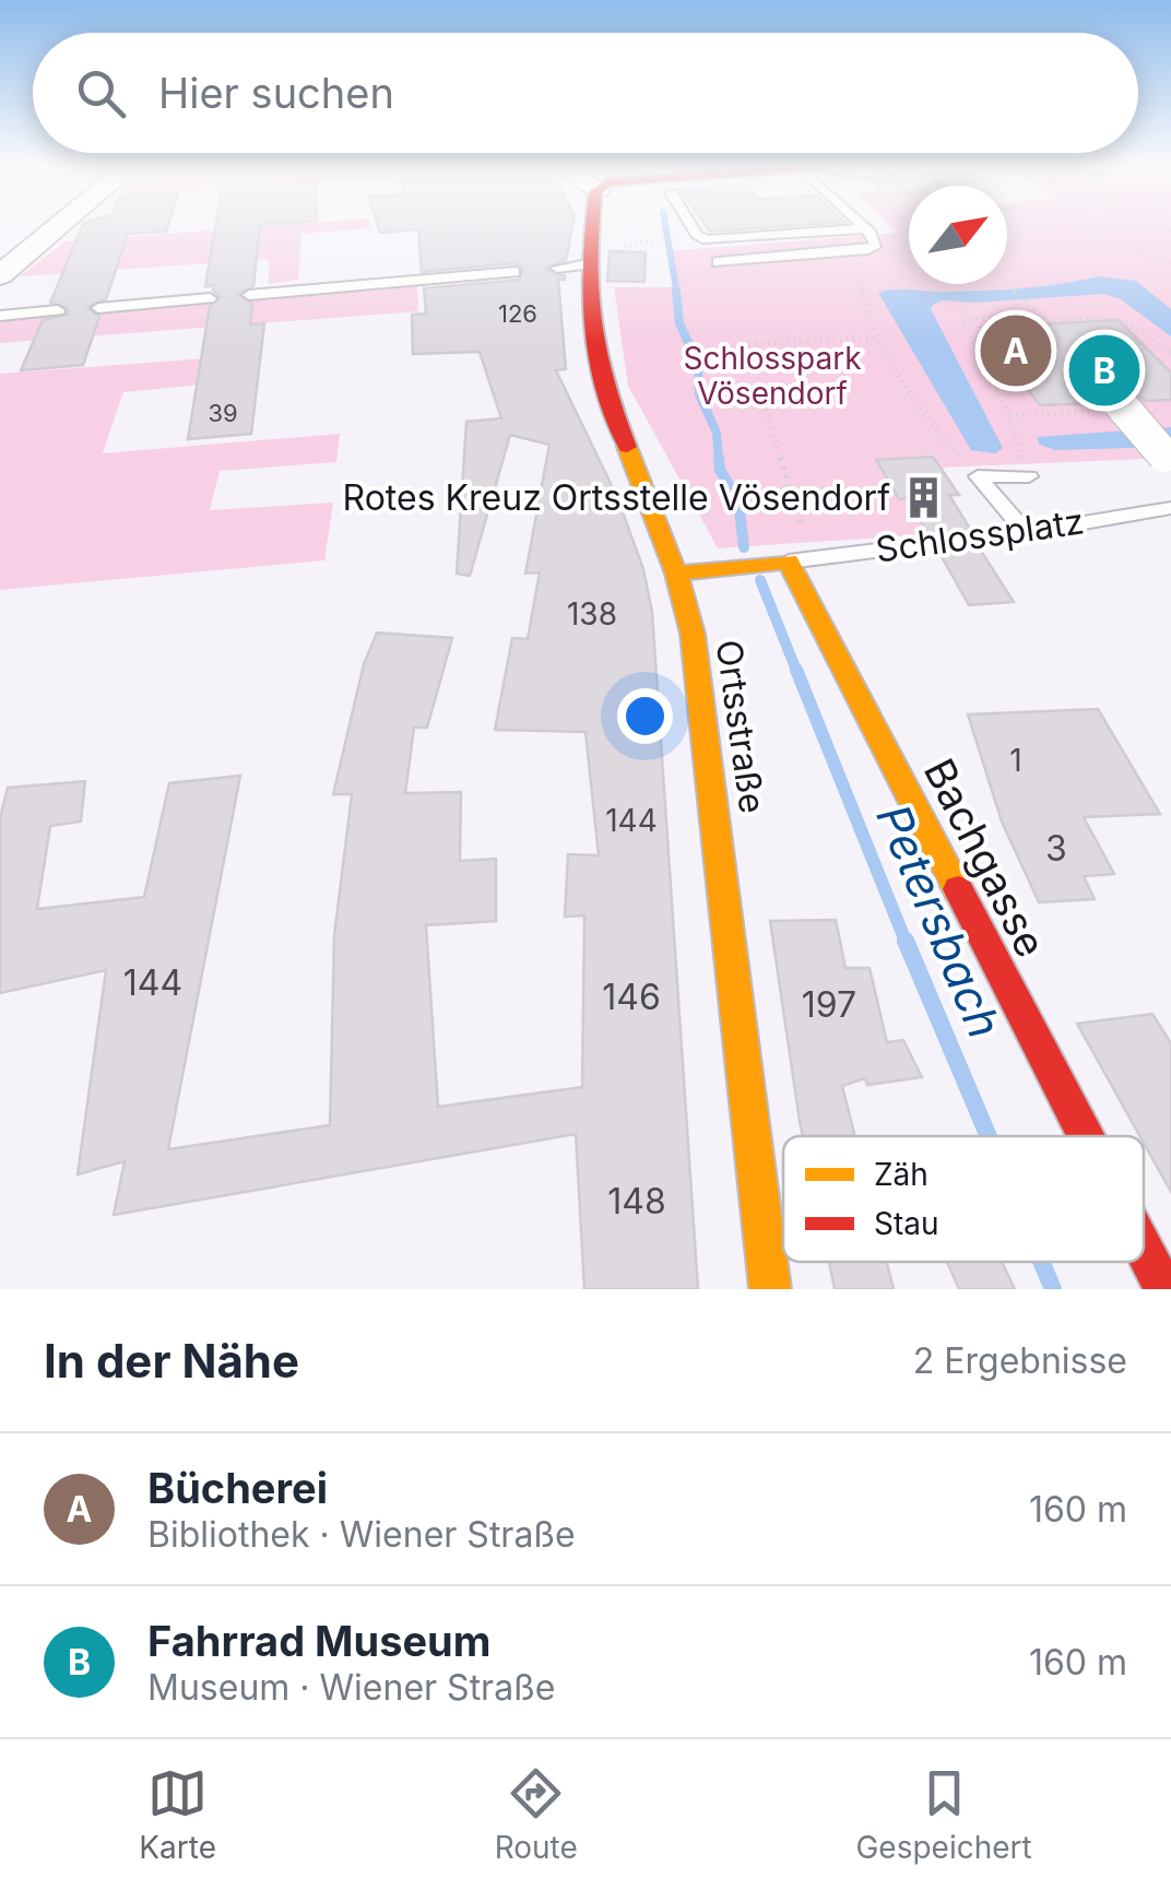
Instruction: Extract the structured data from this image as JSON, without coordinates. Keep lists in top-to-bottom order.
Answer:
{
  "streets": {
    "street": ["Ortsstraße", "Bachgasse"],
    "lane": ["Schlossplatz"]
  },
  "crossings": [
    ["Schlossplatz", "Bachgasse"]
  ],
  "water": ["Petersbach"],
  "parks": ["Schlosspark Vösendorf"],
  "places": {
    "building": ["Rotes Kreuz Ortsstelle Vösendorf"]
  },
  "house_numbers": [
    "126",
    "39",
    "138",
    "1",
    "144",
    "3",
    "144",
    "146",
    "197",
    "148"
  ],
  "legend": ["Zäh", "Stau"],
  "north": "top right",
  "page": {
    "search": "Hier suchen",
    "pins": ["A", "B"],
    "heading": ["In der Nähe", "2 Ergebnisse"],
    "list": [
      {
        "mark": "A",
        "name": "Bücherei",
        "note": "Bibliothek · Wiener Straße",
        "value": "160 m"
      },
      {
        "mark": "B",
        "name": "Fahrrad Museum",
        "note": "Museum · Wiener Straße",
        "value": "160 m"
      }
    ],
    "nav": ["Karte", "Route", "Gespeichert"]
  }
}
